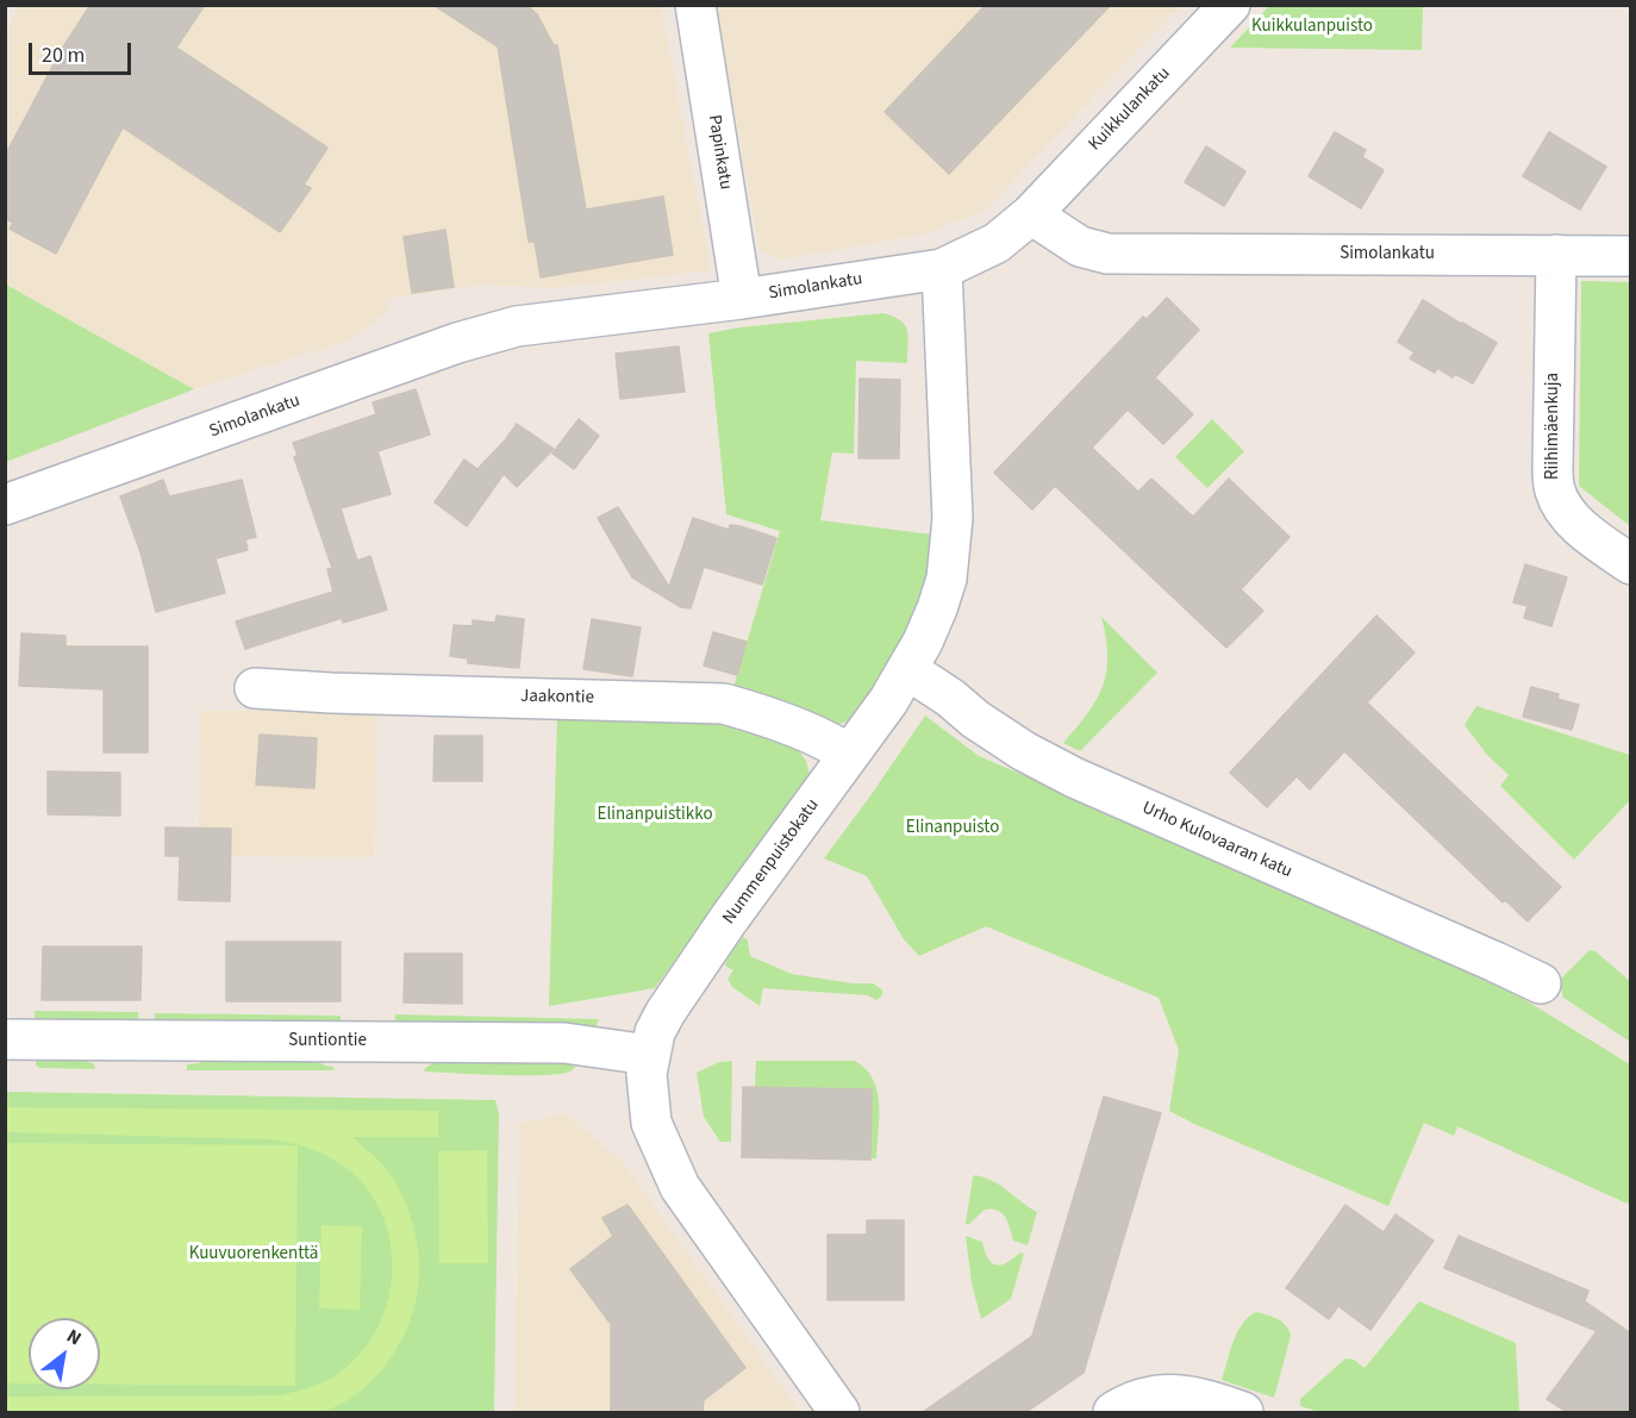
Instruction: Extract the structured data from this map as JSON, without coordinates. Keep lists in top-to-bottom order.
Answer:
{
  "streets": {
    "street": [
      "Kuikkulankatu",
      "Papinkatu",
      "Simolankatu",
      "Riihimäenkuja",
      "Jaakontie",
      "Urho Kulovaaran katu",
      "Nummenpuistokatu",
      "Suntiontie"
    ]
  },
  "crossings": [
    ["Kuikkulankatu", "Simolankatu"],
    ["Papinkatu", "Simolankatu"],
    ["Simolankatu", "Riihimäenkuja"],
    ["Simolankatu", "Nummenpuistokatu"],
    ["Jaakontie", "Nummenpuistokatu"],
    ["Urho Kulovaaran katu", "Nummenpuistokatu"],
    ["Nummenpuistokatu", "Suntiontie"]
  ],
  "parks": [
    "Kuikkulanpuisto",
    "Elinanpuistikko",
    "Elinanpuisto",
    "Kuuvuorenkenttä"
  ],
  "scale_bar": "20 m",
  "north": "top right"
}
